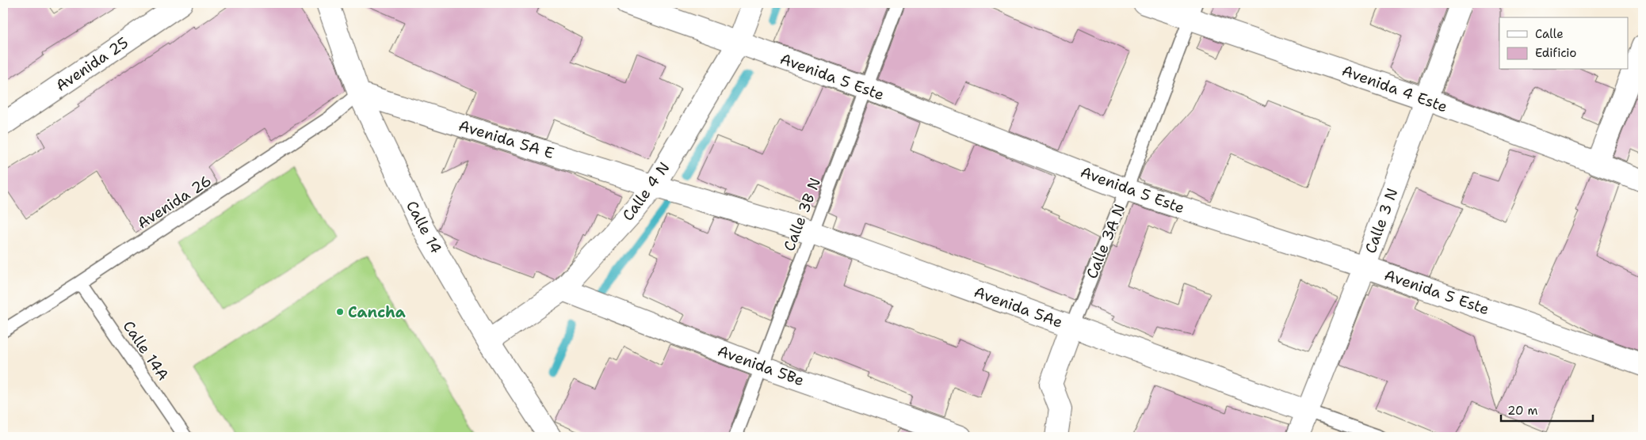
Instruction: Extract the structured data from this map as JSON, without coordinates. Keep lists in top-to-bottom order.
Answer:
{
  "streets": {
    "street": [
      "Avenida 25",
      "Avenida 5 Este",
      "Avenida 4 Este",
      "Avenida 5A E",
      "Calle 4 N",
      "Calle 3 N",
      "Calle 14",
      "Calle 3A N",
      "Avenida 5Ae",
      "Avenida 5Be"
    ],
    "lane": ["Avenida 26", "Calle 3B N", "Calle 14A"]
  },
  "crossings": [
    ["Avenida 5 Este", "Calle 4 N"],
    ["Avenida 5 Este", "Calle 3B N"],
    ["Avenida 5 Este", "Calle 3 N"],
    ["Avenida 5 Este", "Calle 3A N"],
    ["Avenida 4 Este", "Calle 3 N"],
    ["Avenida 4 Este", "Calle 3A N"],
    ["Avenida 5A E", "Calle 4 N"],
    ["Avenida 5A E", "Avenida 26"],
    ["Avenida 5A E", "Calle 14"],
    ["Avenida 5A E", "Avenida 5Ae"],
    ["Calle 4 N", "Calle 14"],
    ["Calle 4 N", "Avenida 5Ae"],
    ["Calle 4 N", "Avenida 5Be"],
    ["Avenida 26", "Calle 14"],
    ["Avenida 26", "Calle 14A"],
    ["Calle 3B N", "Avenida 5Ae"],
    ["Calle 3B N", "Avenida 5Be"],
    ["Calle 3 N", "Avenida 5Ae"],
    ["Calle 3A N", "Avenida 5Ae"]
  ],
  "places": ["Cancha"],
  "legend": ["Calle", "Edificio"],
  "scale_bar": "20 m"
}
